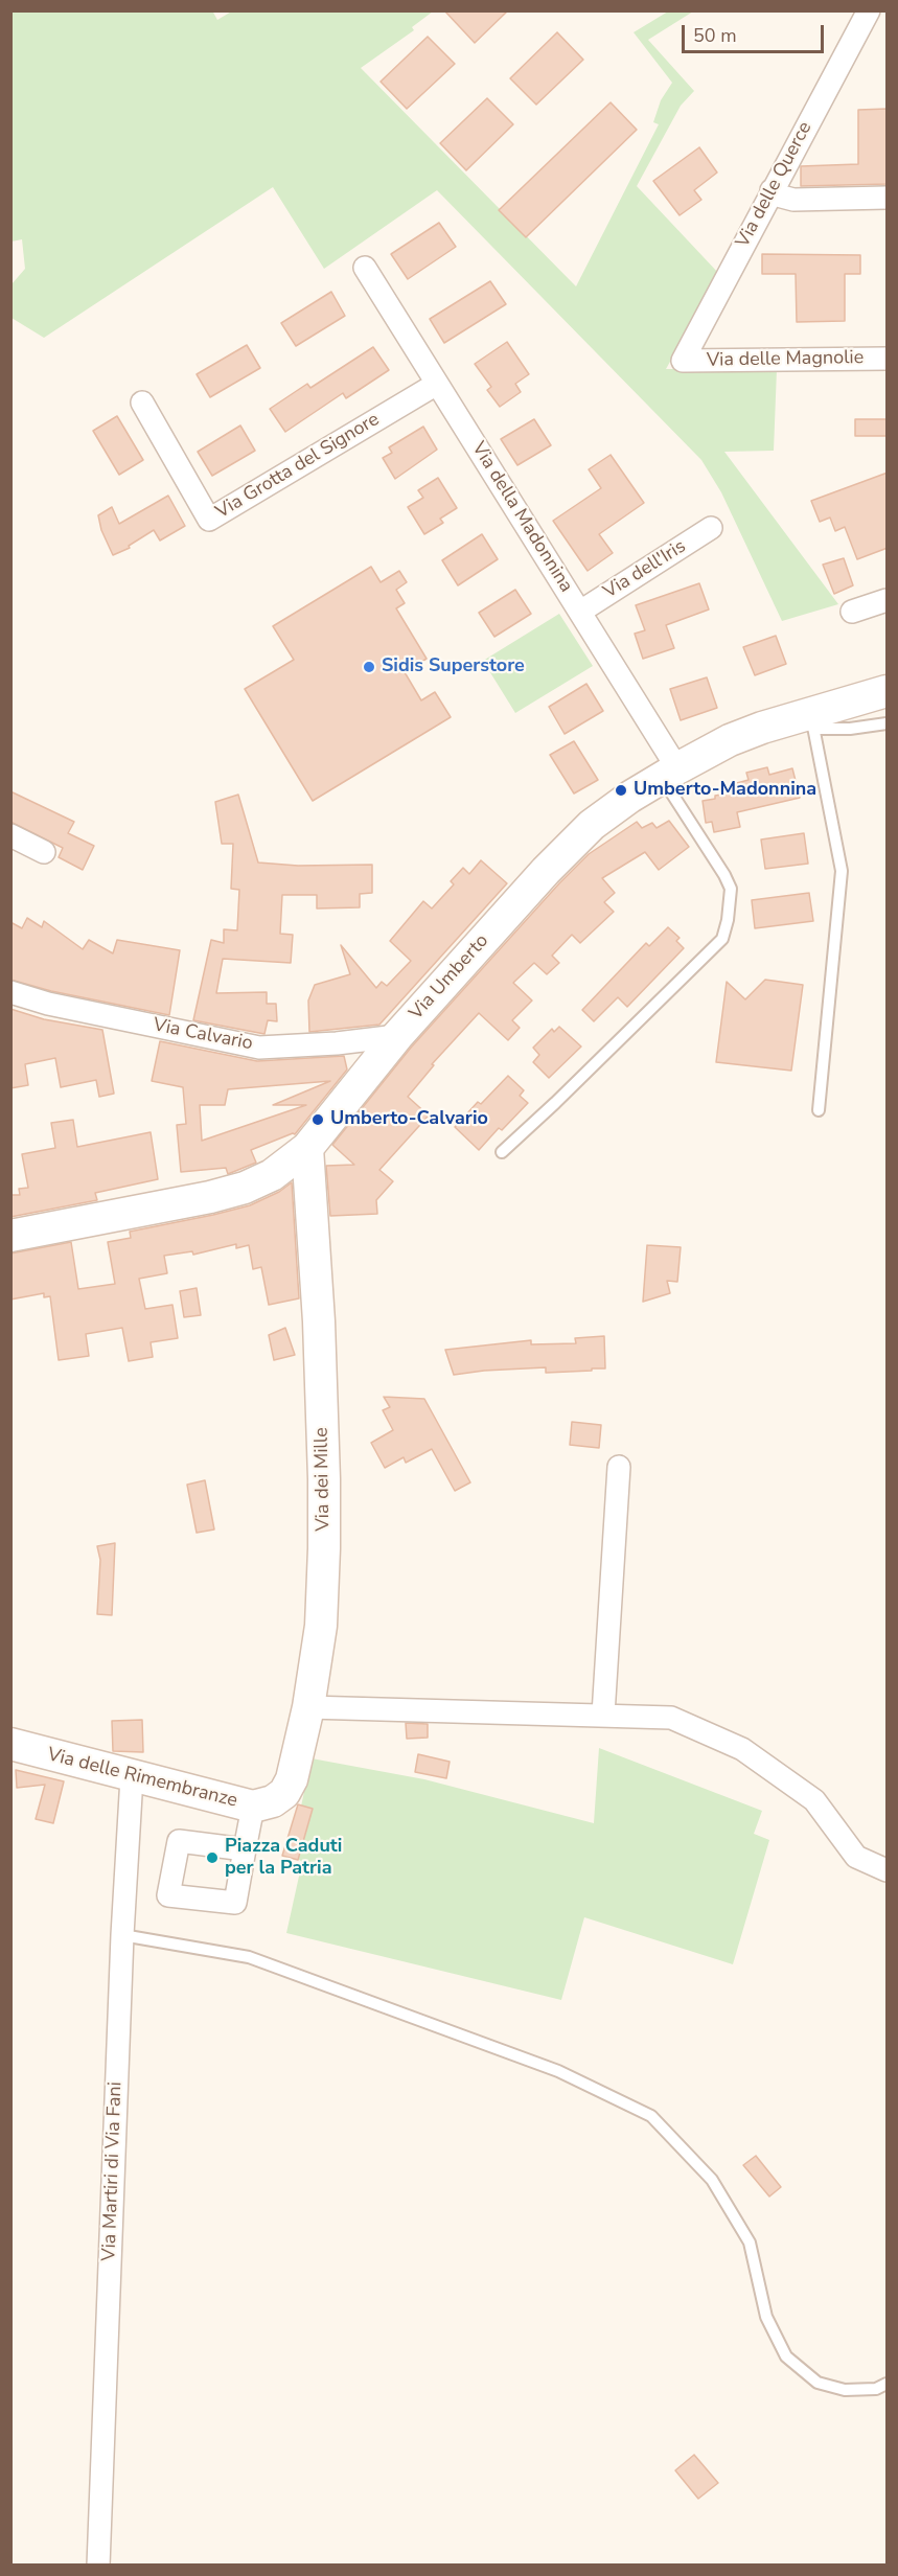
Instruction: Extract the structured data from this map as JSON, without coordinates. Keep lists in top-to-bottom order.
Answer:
{
  "streets": {
    "main road": ["Via Umberto", "Via dei Mille", "Via delle Rimembranze"],
    "street": [
      "Via delle Querce",
      "Via delle Magnolie",
      "Via Grotta del Signore",
      "Via della Madonnina",
      "Via dell'Iris",
      "Via Calvario",
      "Via Martiri di Via Fani"
    ]
  },
  "crossings": [
    ["Via delle Querce", "Via delle Magnolie"],
    ["Via Grotta del Signore", "Via della Madonnina"],
    ["Via della Madonnina", "Via dell'Iris"],
    ["Via della Madonnina", "Via Umberto"],
    ["Via Umberto", "Via Calvario"],
    ["Via Umberto", "Via dei Mille"],
    ["Via dei Mille", "Via delle Rimembranze"],
    ["Via delle Rimembranze", "Via Martiri di Via Fani"]
  ],
  "places": [
    "Sidis Superstore",
    "Umberto-Madonnina",
    "Umberto-Calvario",
    "Piazza Caduti per la Patria"
  ],
  "scale_bar": "50 m"
}
